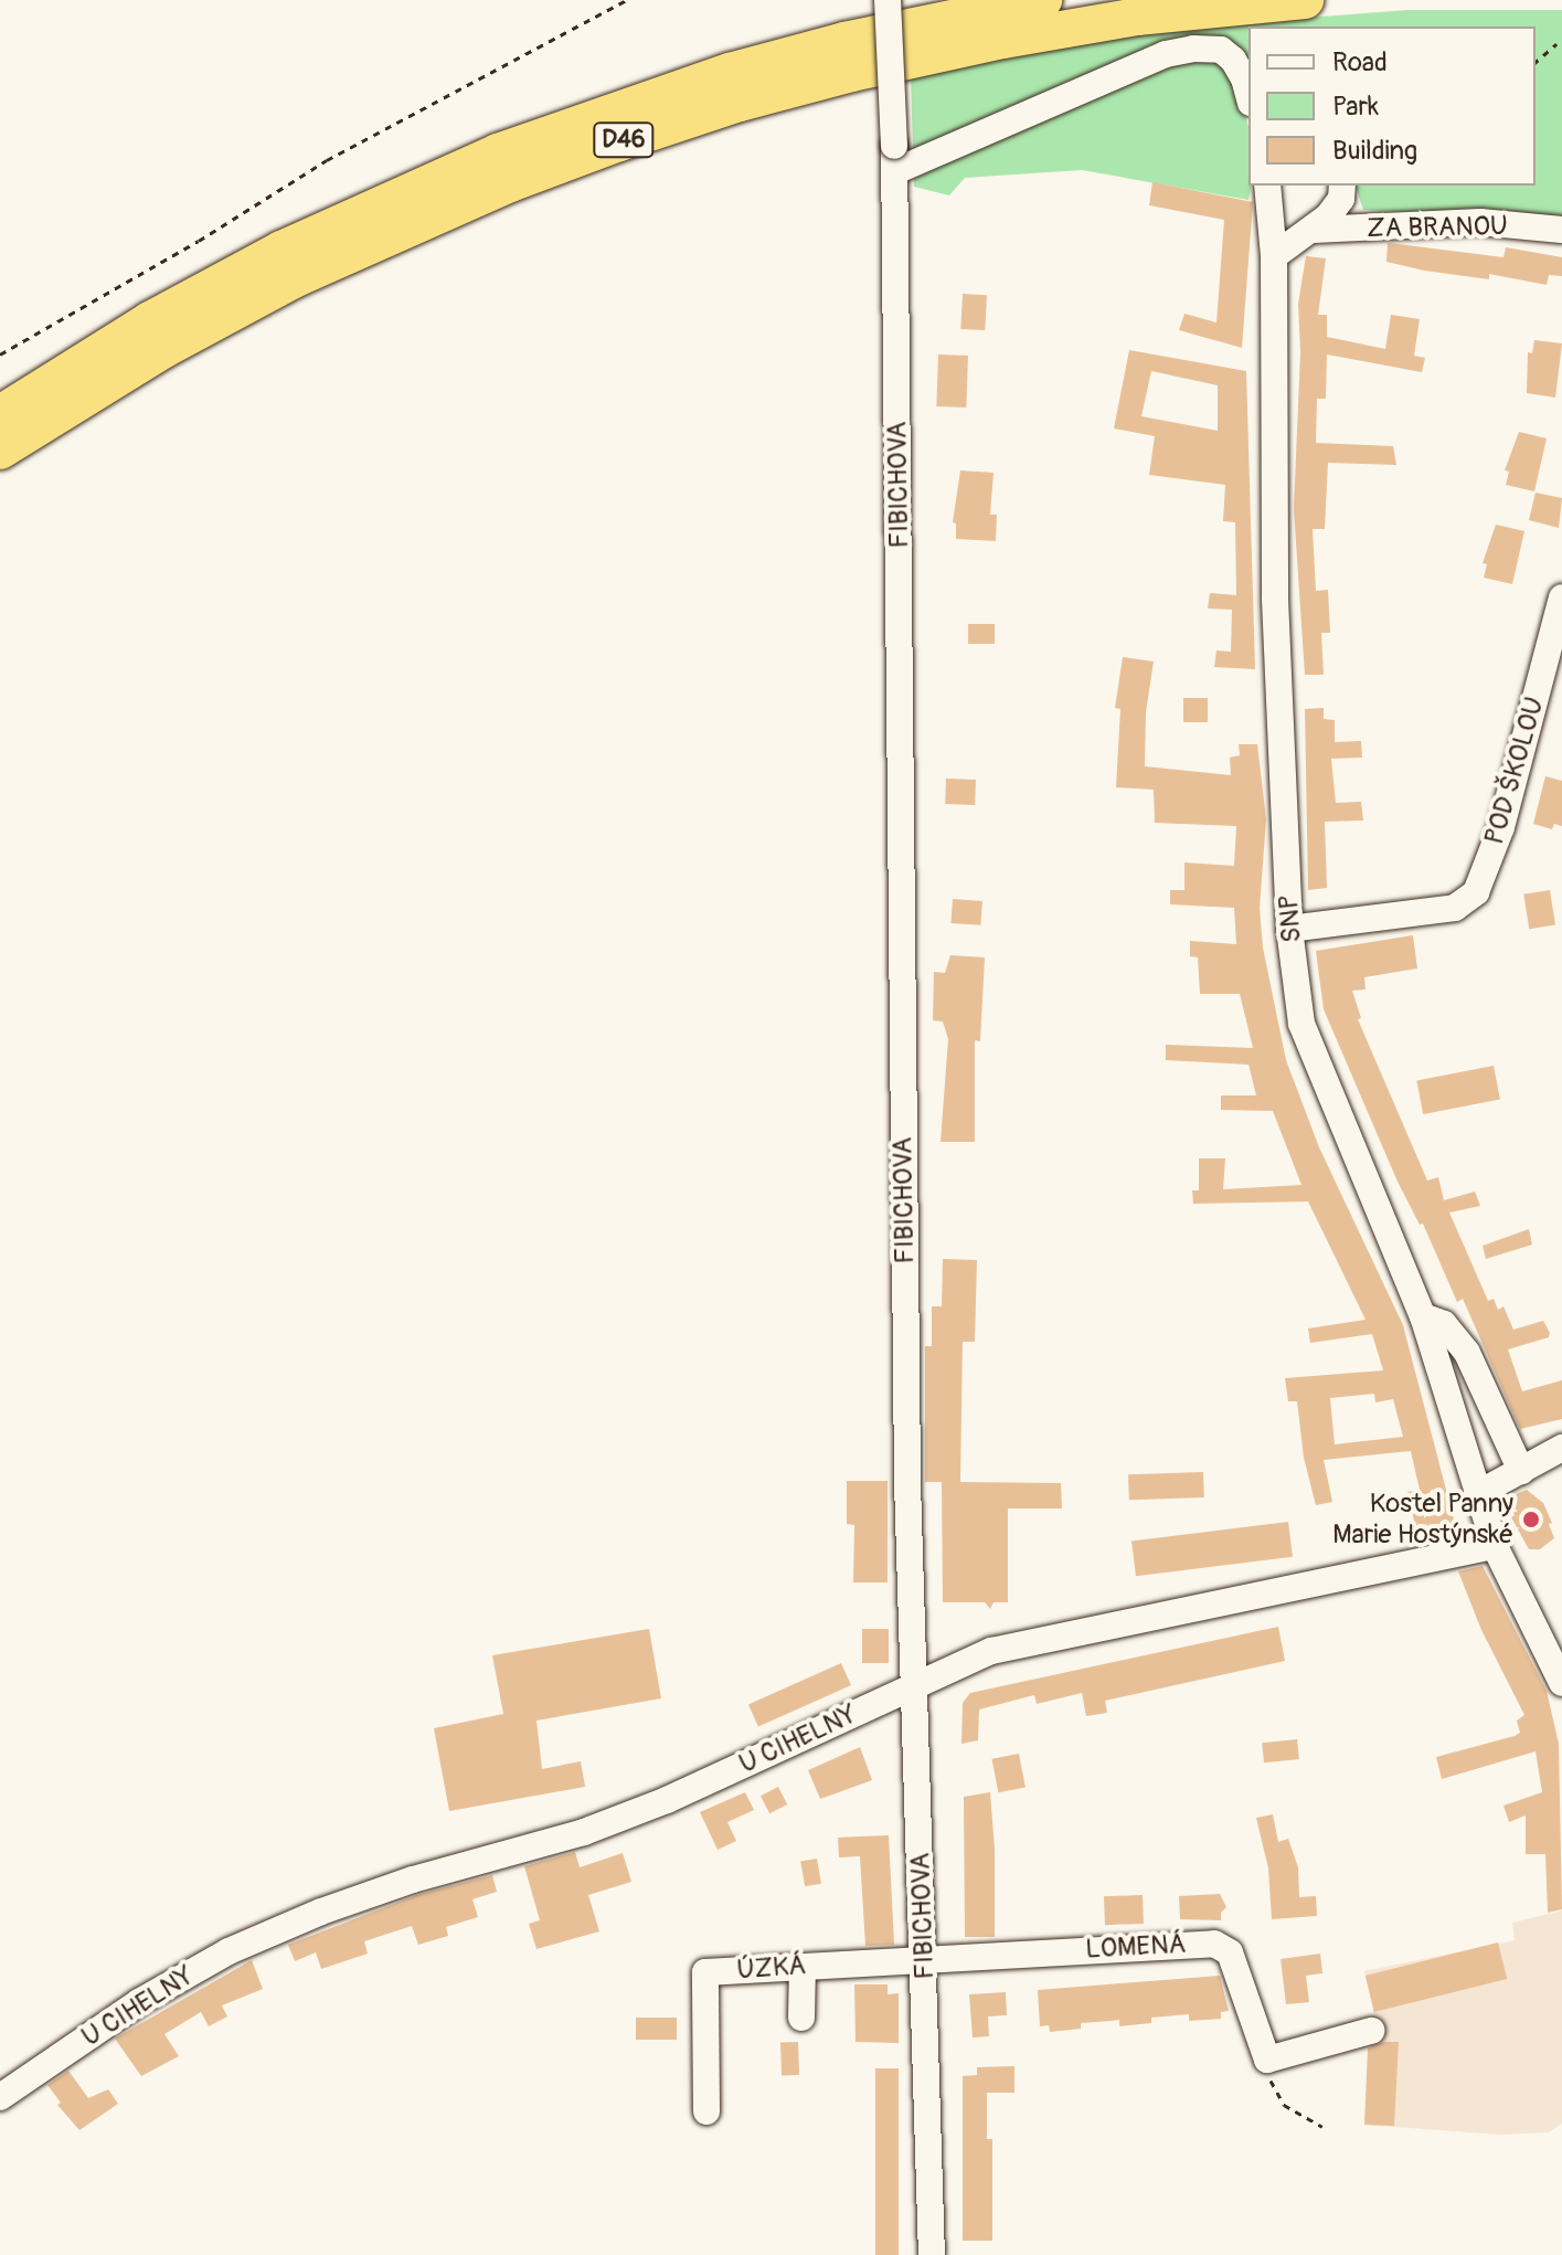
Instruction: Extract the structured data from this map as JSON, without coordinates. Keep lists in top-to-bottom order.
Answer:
{
  "streets": {
    "highway": ["D46"],
    "street": [
      "ZA BRANOU",
      "FIBICHOVA",
      "POD ŠKOLOU",
      "SNP",
      "U CIHELNY",
      "LOMENÁ",
      "ÚZKÁ"
    ]
  },
  "crossings": [
    ["FIBICHOVA", "U CIHELNY"],
    ["FIBICHOVA", "LOMENÁ"],
    ["FIBICHOVA", "ÚZKÁ"],
    ["POD ŠKOLOU", "SNP"],
    ["SNP", "U CIHELNY"],
    ["LOMENÁ", "ÚZKÁ"]
  ],
  "places": ["Kostel Panny Marie Hostýnské"],
  "legend": ["Road", "Park", "Building"]
}
